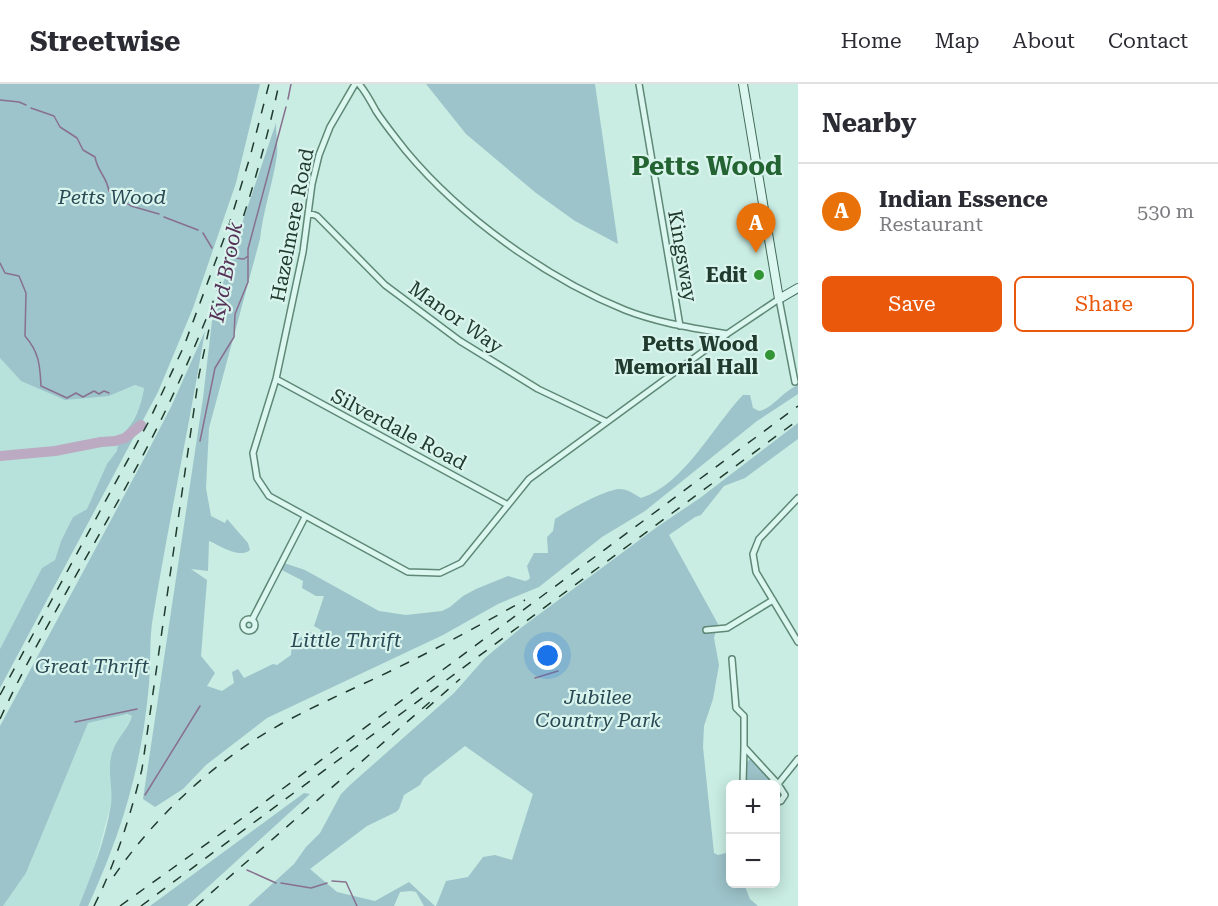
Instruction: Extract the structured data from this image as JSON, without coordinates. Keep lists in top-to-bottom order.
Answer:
{
  "streets": {
    "street": [
      "Hazelmere Road",
      "Kingsway",
      "Manor Way",
      "Silverdale Road"
    ]
  },
  "crossings": [
    ["Hazelmere Road", "Manor Way"],
    ["Hazelmere Road", "Silverdale Road"]
  ],
  "districts": ["Petts Wood"],
  "water": ["Kyd Brook"],
  "parks": [
    "Petts Wood",
    "Little Thrift",
    "Great Thrift",
    "Jubilee Country Park"
  ],
  "places": ["Edit", "Petts Wood Memorial Hall"],
  "page": {
    "header": "Streetwise",
    "nav": [
      "Home",
      "Map",
      "About",
      "Contact"
    ],
    "heading": "Nearby",
    "list": [
      {
        "mark": "A",
        "name": "Indian Essence",
        "note": "Restaurant",
        "value": "530 m"
      }
    ],
    "pins": "A",
    "buttons": ["Save", "Share"],
    "map_buttons": ["+", "−"]
  }
}
